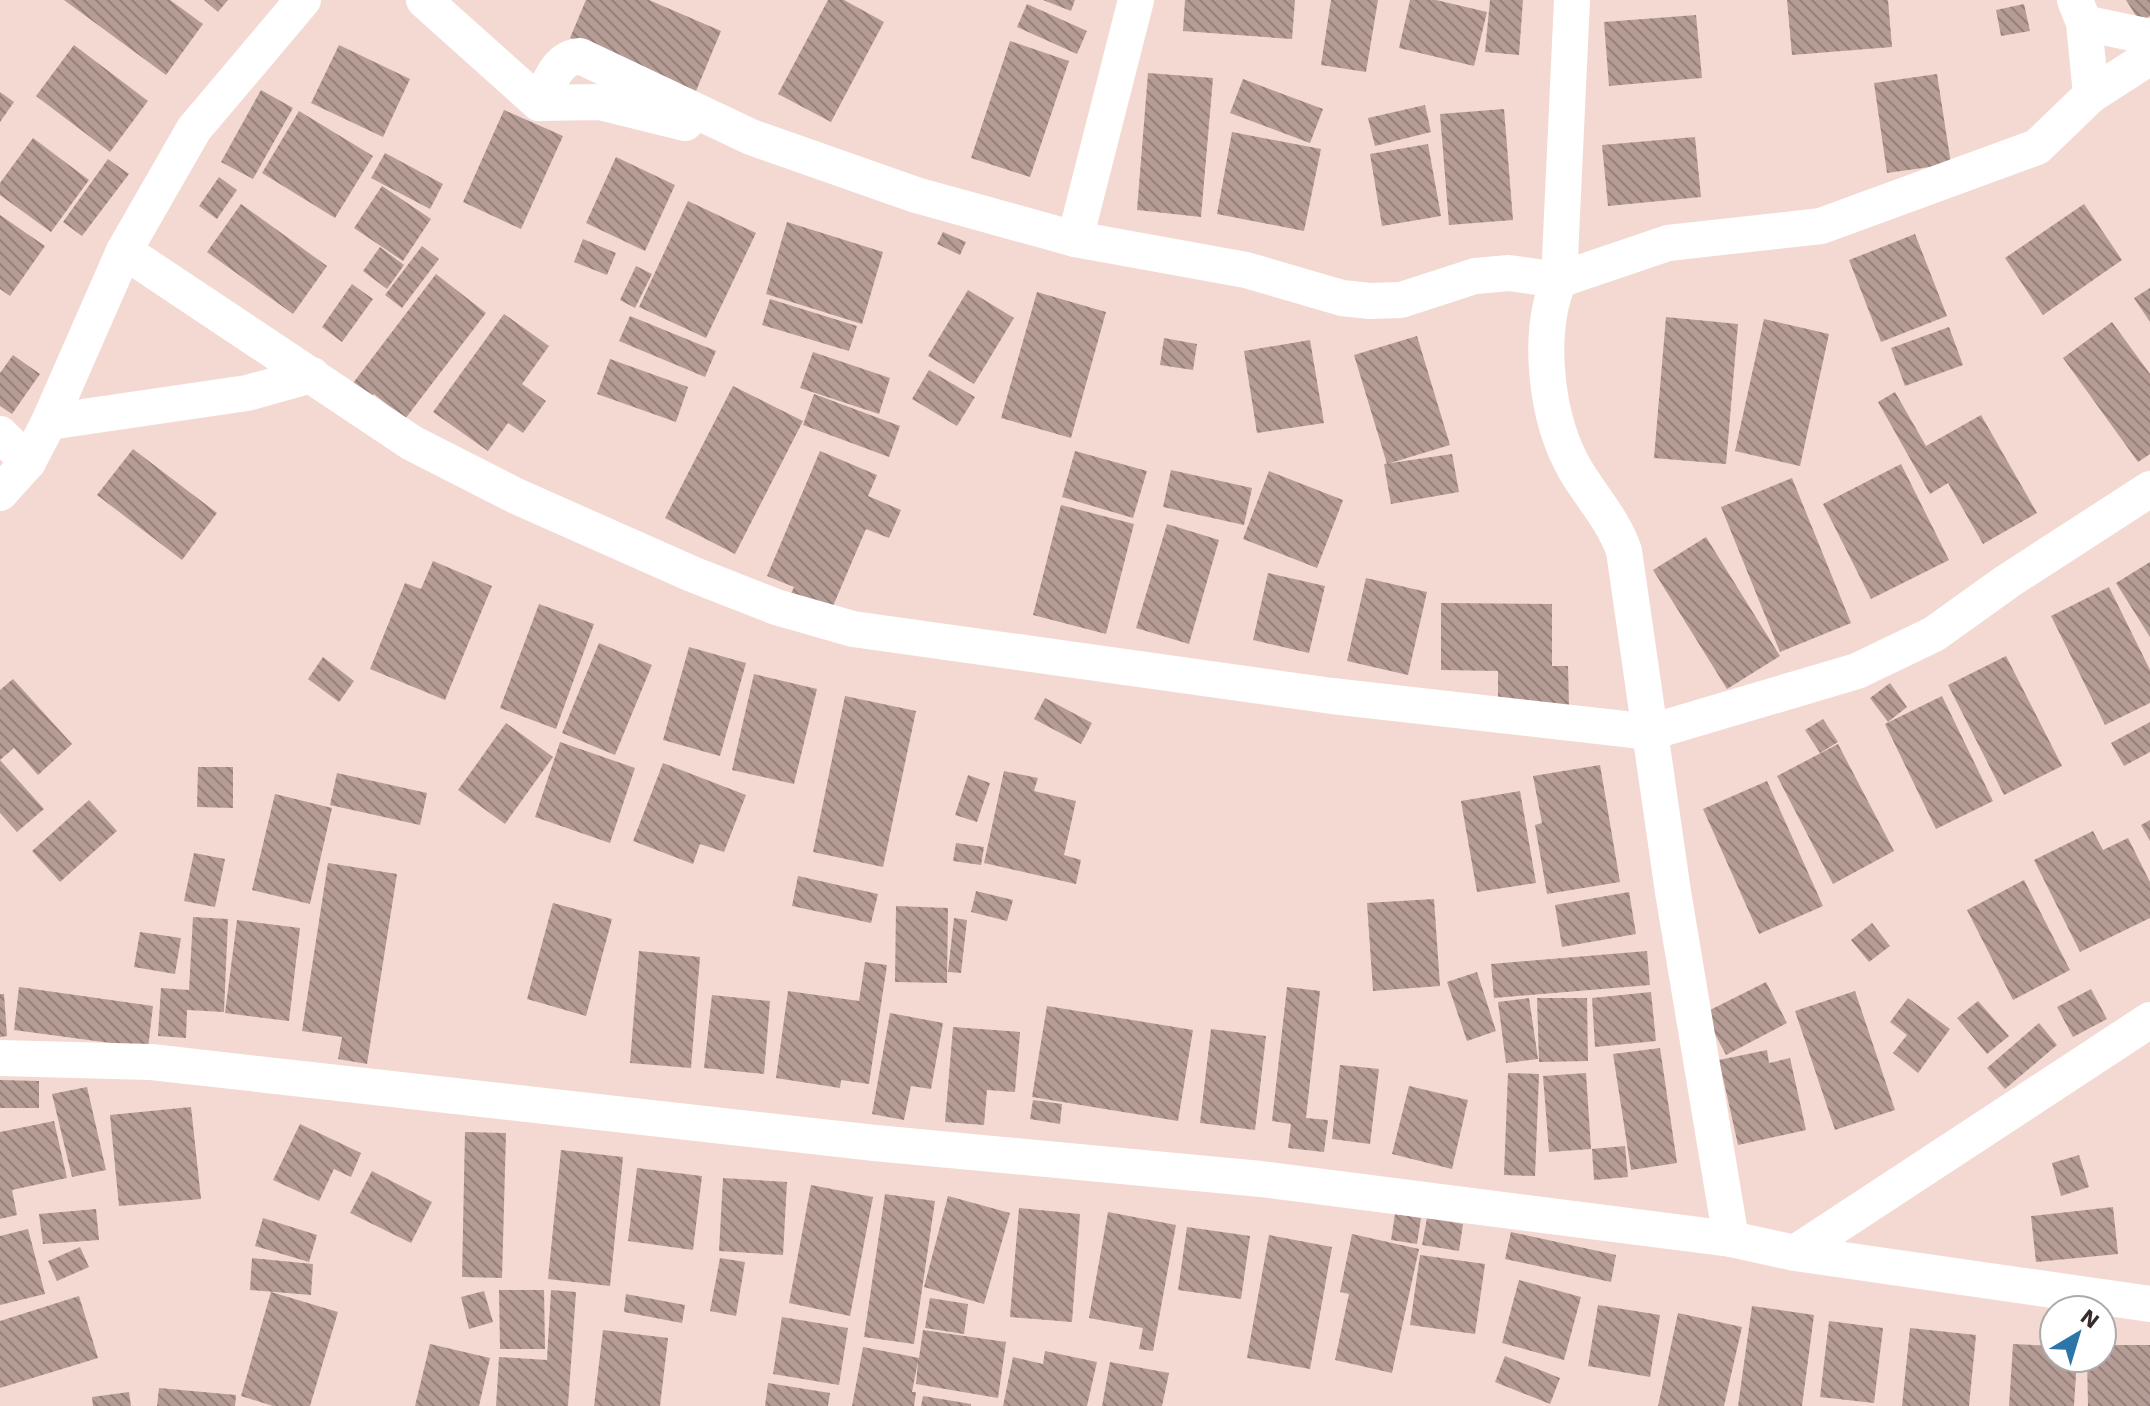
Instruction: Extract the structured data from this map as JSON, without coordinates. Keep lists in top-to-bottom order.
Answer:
{
  "north": "top right"
}
